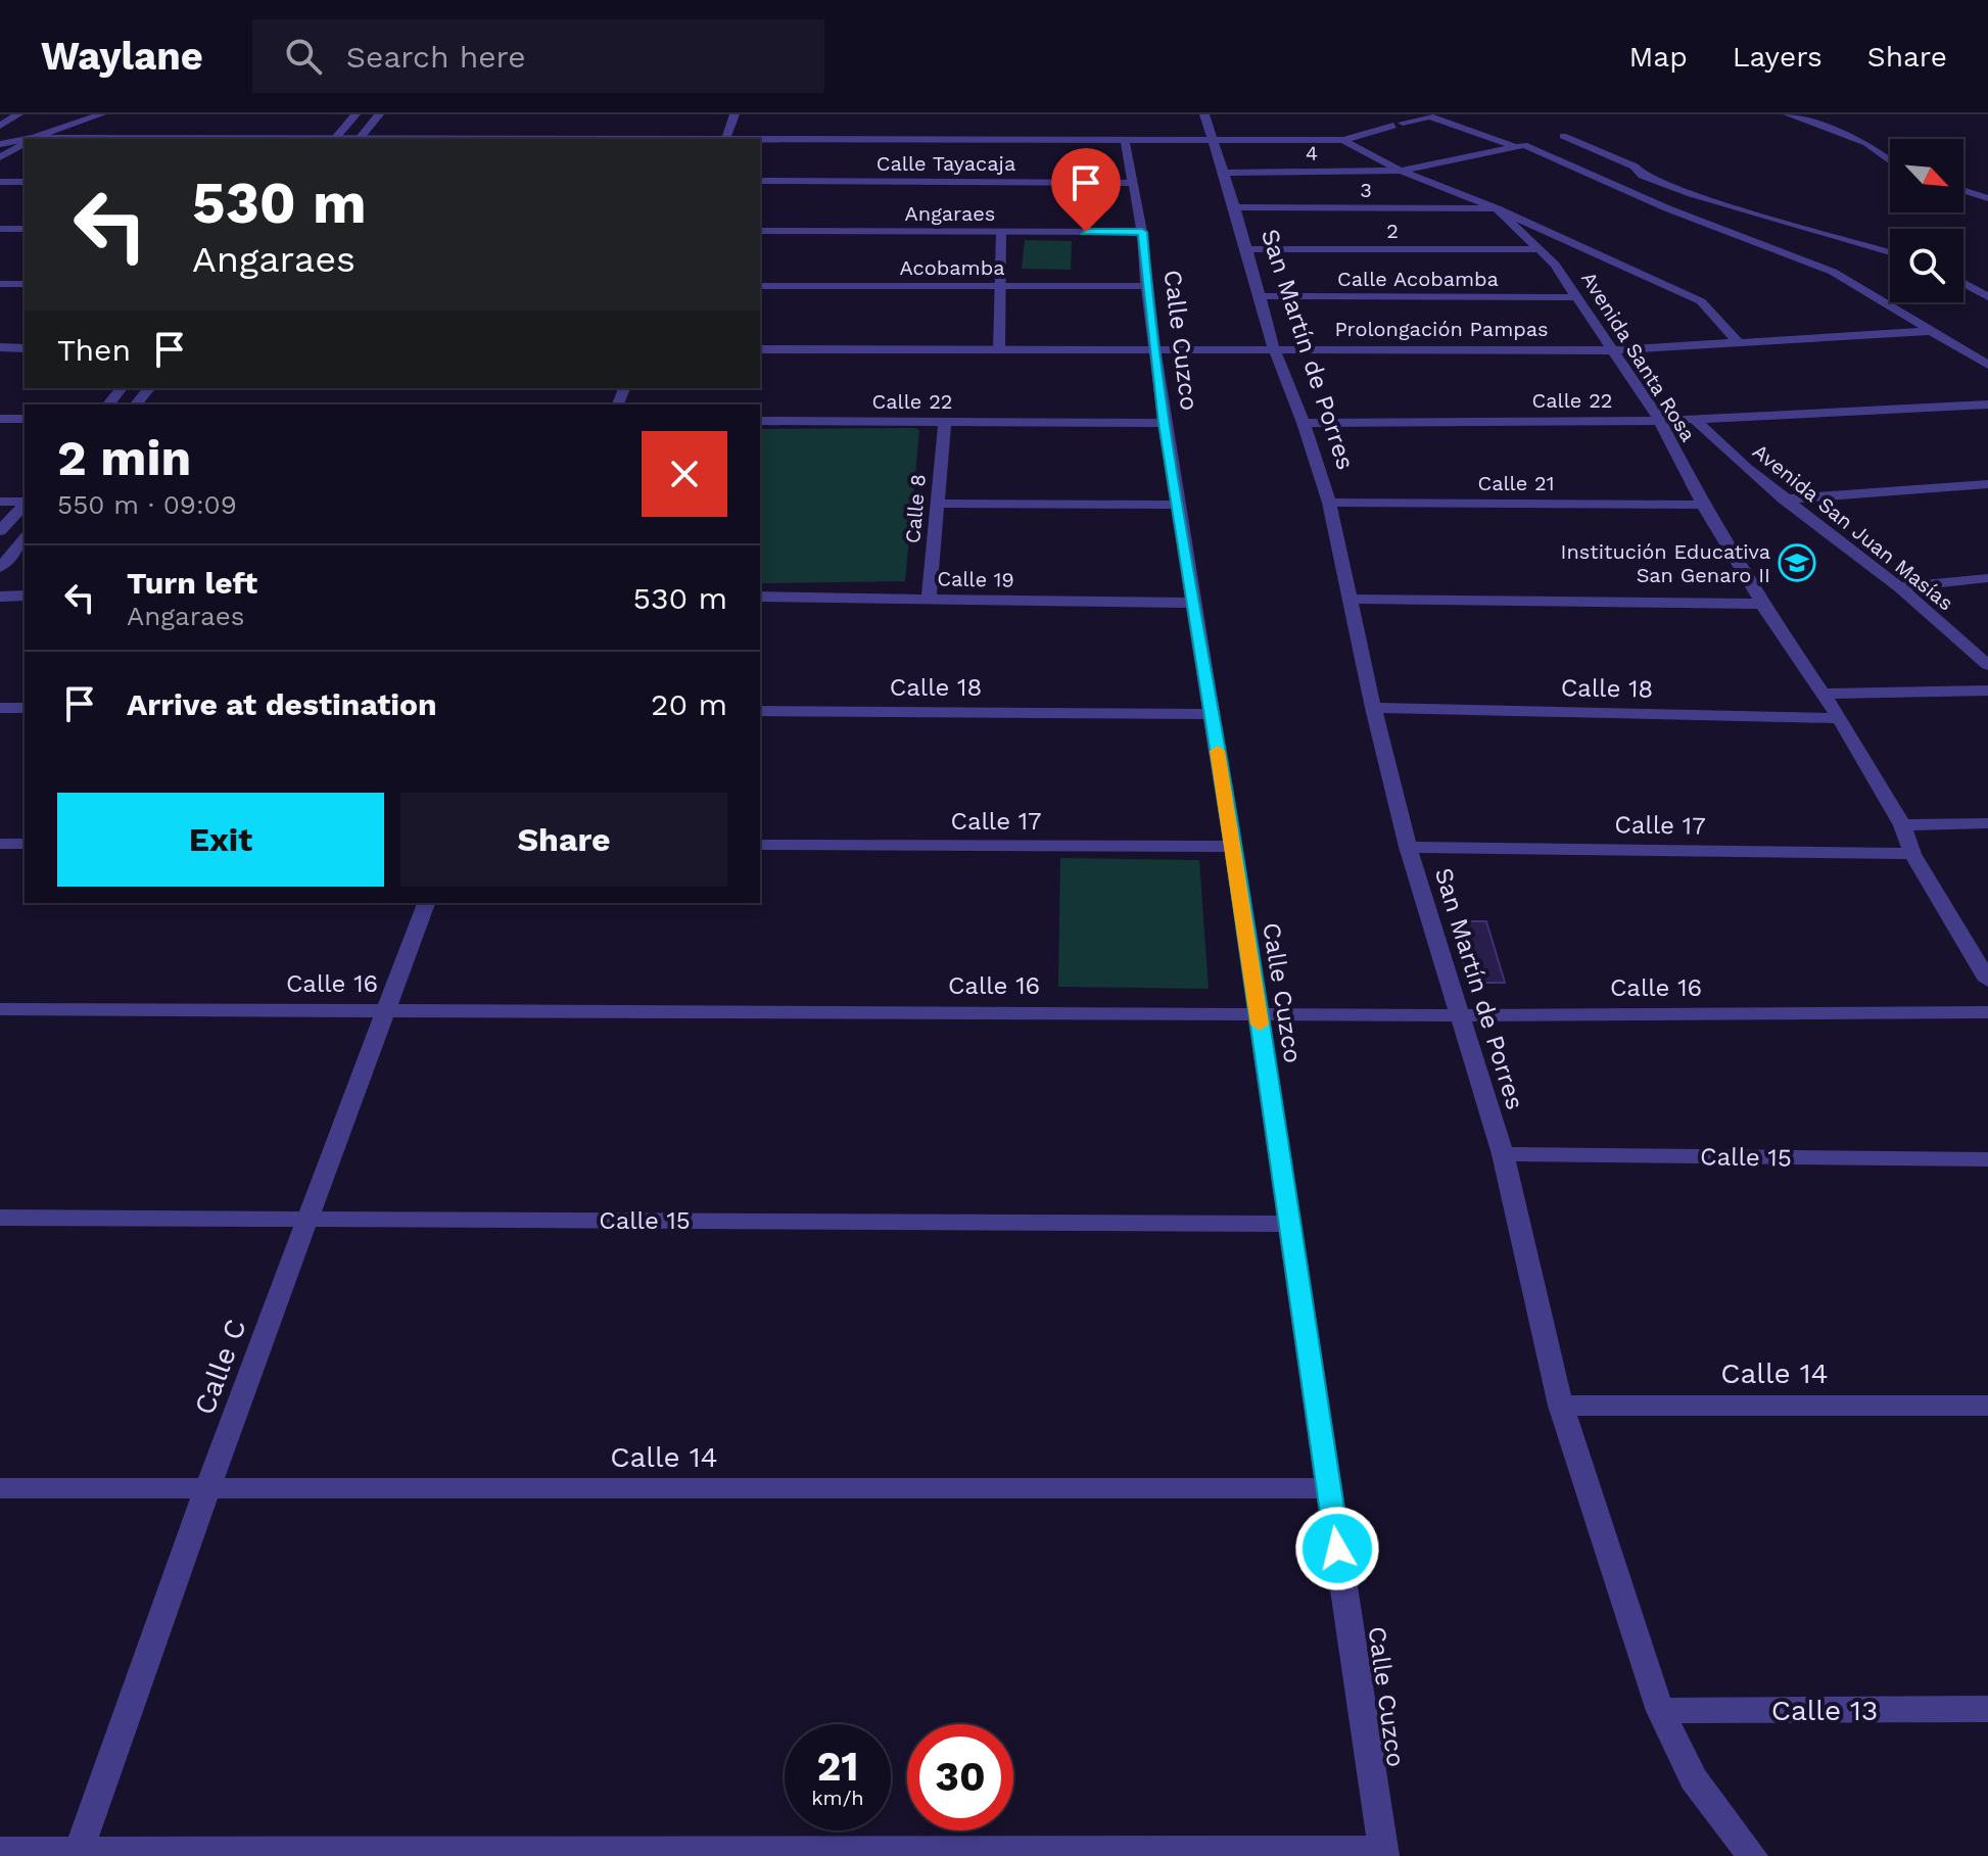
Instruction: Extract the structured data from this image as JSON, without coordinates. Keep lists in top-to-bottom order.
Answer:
{
  "streets": {
    "street": [
      "4",
      "Calle Tayacaja",
      "3",
      "Angaraes",
      "2",
      "Acobamba",
      "Calle Acobamba",
      "Prolongación Pampas",
      "Calle Cuzco",
      "San Martín de Porres",
      "Avenida Santa Rosa",
      "Calle 22",
      "Calle 21",
      "Calle 8",
      "Avenida San Juan Masías",
      "Calle 19",
      "Calle 18",
      "Calle 17",
      "Calle 16",
      "Calle 15",
      "Calle C",
      "Calle 14",
      "Calle 13"
    ]
  },
  "crossings": [
    ["4", "San Martín de Porres"],
    ["4", "Avenida Santa Rosa"],
    ["Calle Tayacaja", "Calle Cuzco"],
    ["3", "San Martín de Porres"],
    ["3", "Avenida Santa Rosa"],
    ["Angaraes", "Calle Cuzco"],
    ["2", "San Martín de Porres"],
    ["2", "Avenida Santa Rosa"],
    ["Acobamba", "Calle Cuzco"],
    ["Calle Acobamba", "San Martín de Porres"],
    ["Calle Acobamba", "Avenida Santa Rosa"],
    ["Prolongación Pampas", "Calle Cuzco"],
    ["Prolongación Pampas", "San Martín de Porres"],
    ["Prolongación Pampas", "Avenida Santa Rosa"],
    ["Calle Cuzco", "Calle 22"],
    ["Calle Cuzco", "Calle 19"],
    ["Calle Cuzco", "Calle 18"],
    ["Calle Cuzco", "Calle 17"],
    ["Calle Cuzco", "Calle 16"],
    ["Calle Cuzco", "Calle 15"],
    ["Calle Cuzco", "Calle 14"],
    ["San Martín de Porres", "Calle 22"],
    ["San Martín de Porres", "Calle 21"],
    ["San Martín de Porres", "Calle 18"],
    ["San Martín de Porres", "Calle 17"],
    ["San Martín de Porres", "Calle 16"],
    ["San Martín de Porres", "Calle 15"],
    ["San Martín de Porres", "Calle 14"],
    ["San Martín de Porres", "Calle 13"],
    ["Avenida Santa Rosa", "Calle 22"],
    ["Avenida Santa Rosa", "Calle 21"],
    ["Avenida Santa Rosa", "Calle 18"],
    ["Avenida Santa Rosa", "Calle 17"],
    ["Calle 22", "Calle 8"],
    ["Calle 22", "Avenida San Juan Masías"],
    ["Calle 8", "Calle 19"],
    ["Calle 16", "Calle C"],
    ["Calle 15", "Calle C"],
    ["Calle C", "Calle 14"]
  ],
  "places": {
    "school or university": ["Institución Educativa San Genaro II"]
  },
  "north": "bottom right",
  "page": {
    "header": "Waylane",
    "search": "Search here",
    "nav": ["Map", "Layers", "Share"],
    "turn": ["530 m", "Angaraes"],
    "then": "Then",
    "heading": ["2 min", "550 m · 09:09"],
    "list": [
      {
        "name": "Turn left",
        "note": "Angaraes",
        "value": "530 m"
      },
      {
        "name": "Arrive at destination",
        "value": "20 m"
      }
    ],
    "buttons": ["Exit", "Share"],
    "speed": "21 km/h",
    "limit": "30"
  }
}
